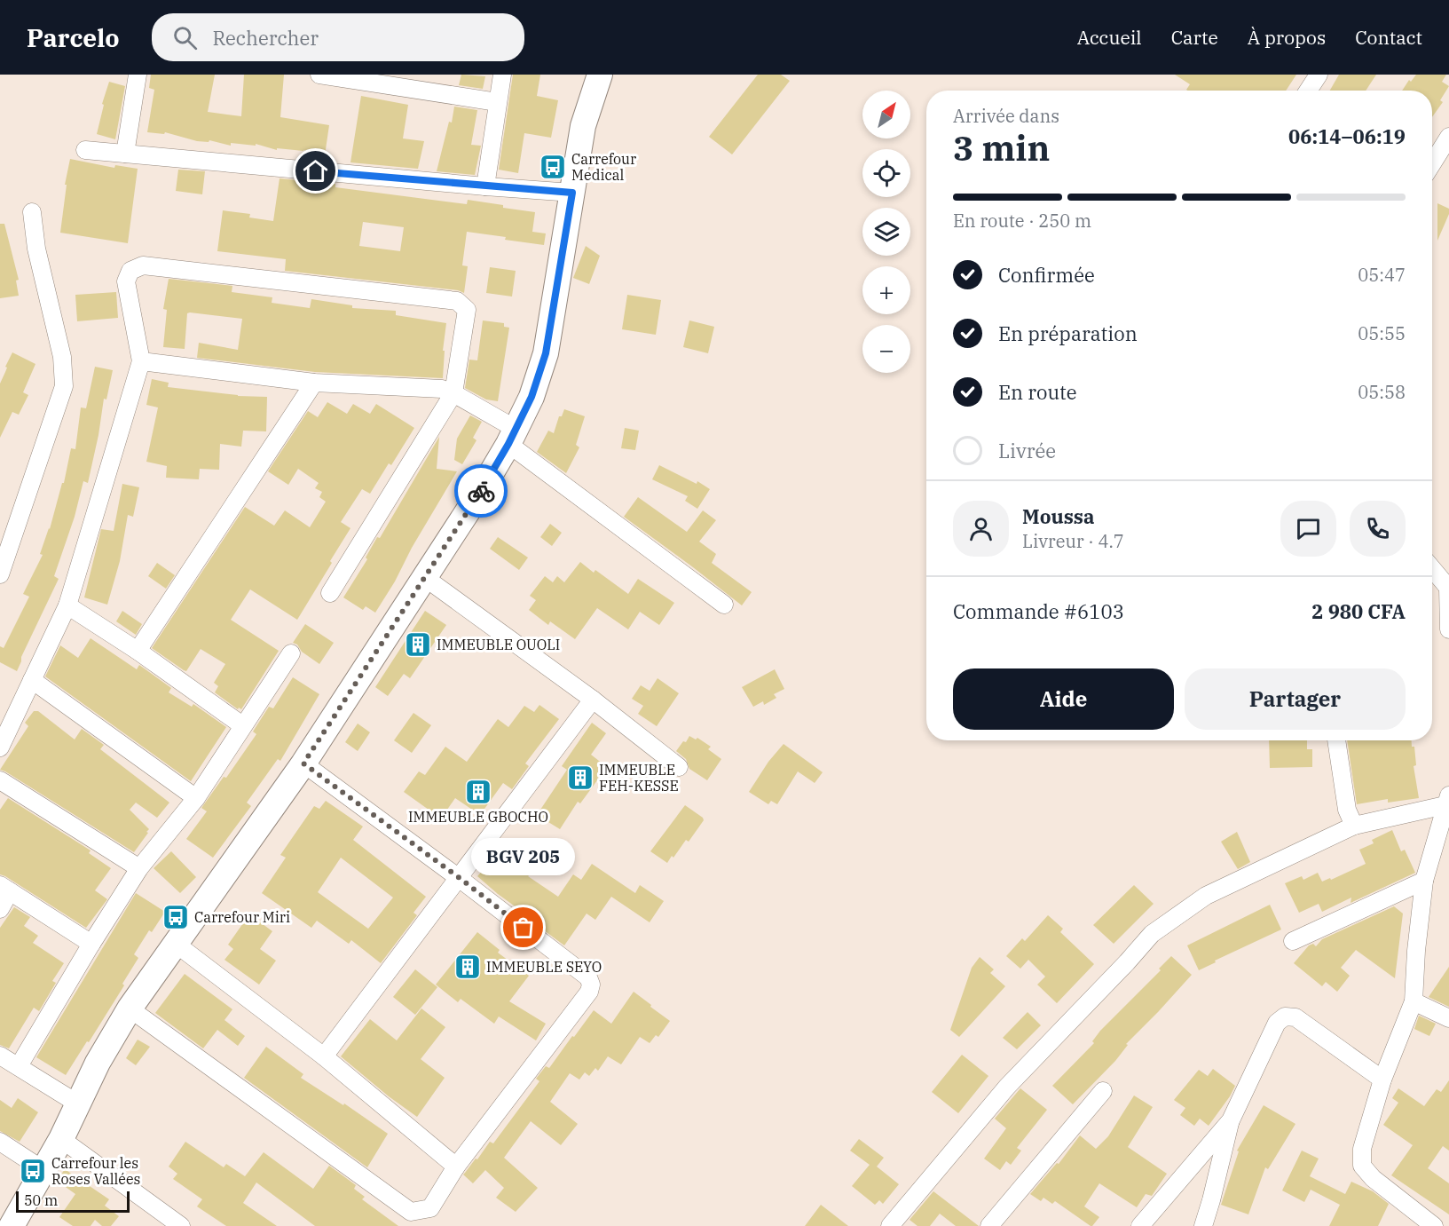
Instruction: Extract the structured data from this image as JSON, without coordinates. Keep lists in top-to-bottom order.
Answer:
{
  "places": {
    "bus stop": ["Carrefour Medical", "Carrefour Miri", "Carrefour les Roses Vallées"],
    "building": [
      "IMMEUBLE OUOLI",
      "IMMEUBLE FEH-KESSE",
      "IMMEUBLE GBOCHO",
      "IMMEUBLE SEYO"
    ],
    "other": ["BGV 205"]
  },
  "scale_bar": "50 m",
  "north": "top right",
  "page": {
    "header": "Parcelo",
    "search": "Rechercher",
    "nav": [
      "Accueil",
      "Carte",
      "À propos",
      "Contact"
    ],
    "map_buttons": ["+", "−"],
    "heading": ["3 min", "Arrivée dans", "06:14–06:19"],
    "panel": [
      "Moussa",
      "Livreur · 4.7",
      "Commande #6103",
      "2 980 CFA"
    ],
    "bar": "En route · 250 m",
    "list": [
      ["Confirmée", "05:47"],
      ["En préparation", "05:55"],
      ["En route", "05:58"],
      "Livrée"
    ],
    "buttons": ["Aide", "Partager"],
    "bubble": "BGV 205",
    "scale": "50 m"
  }
}
